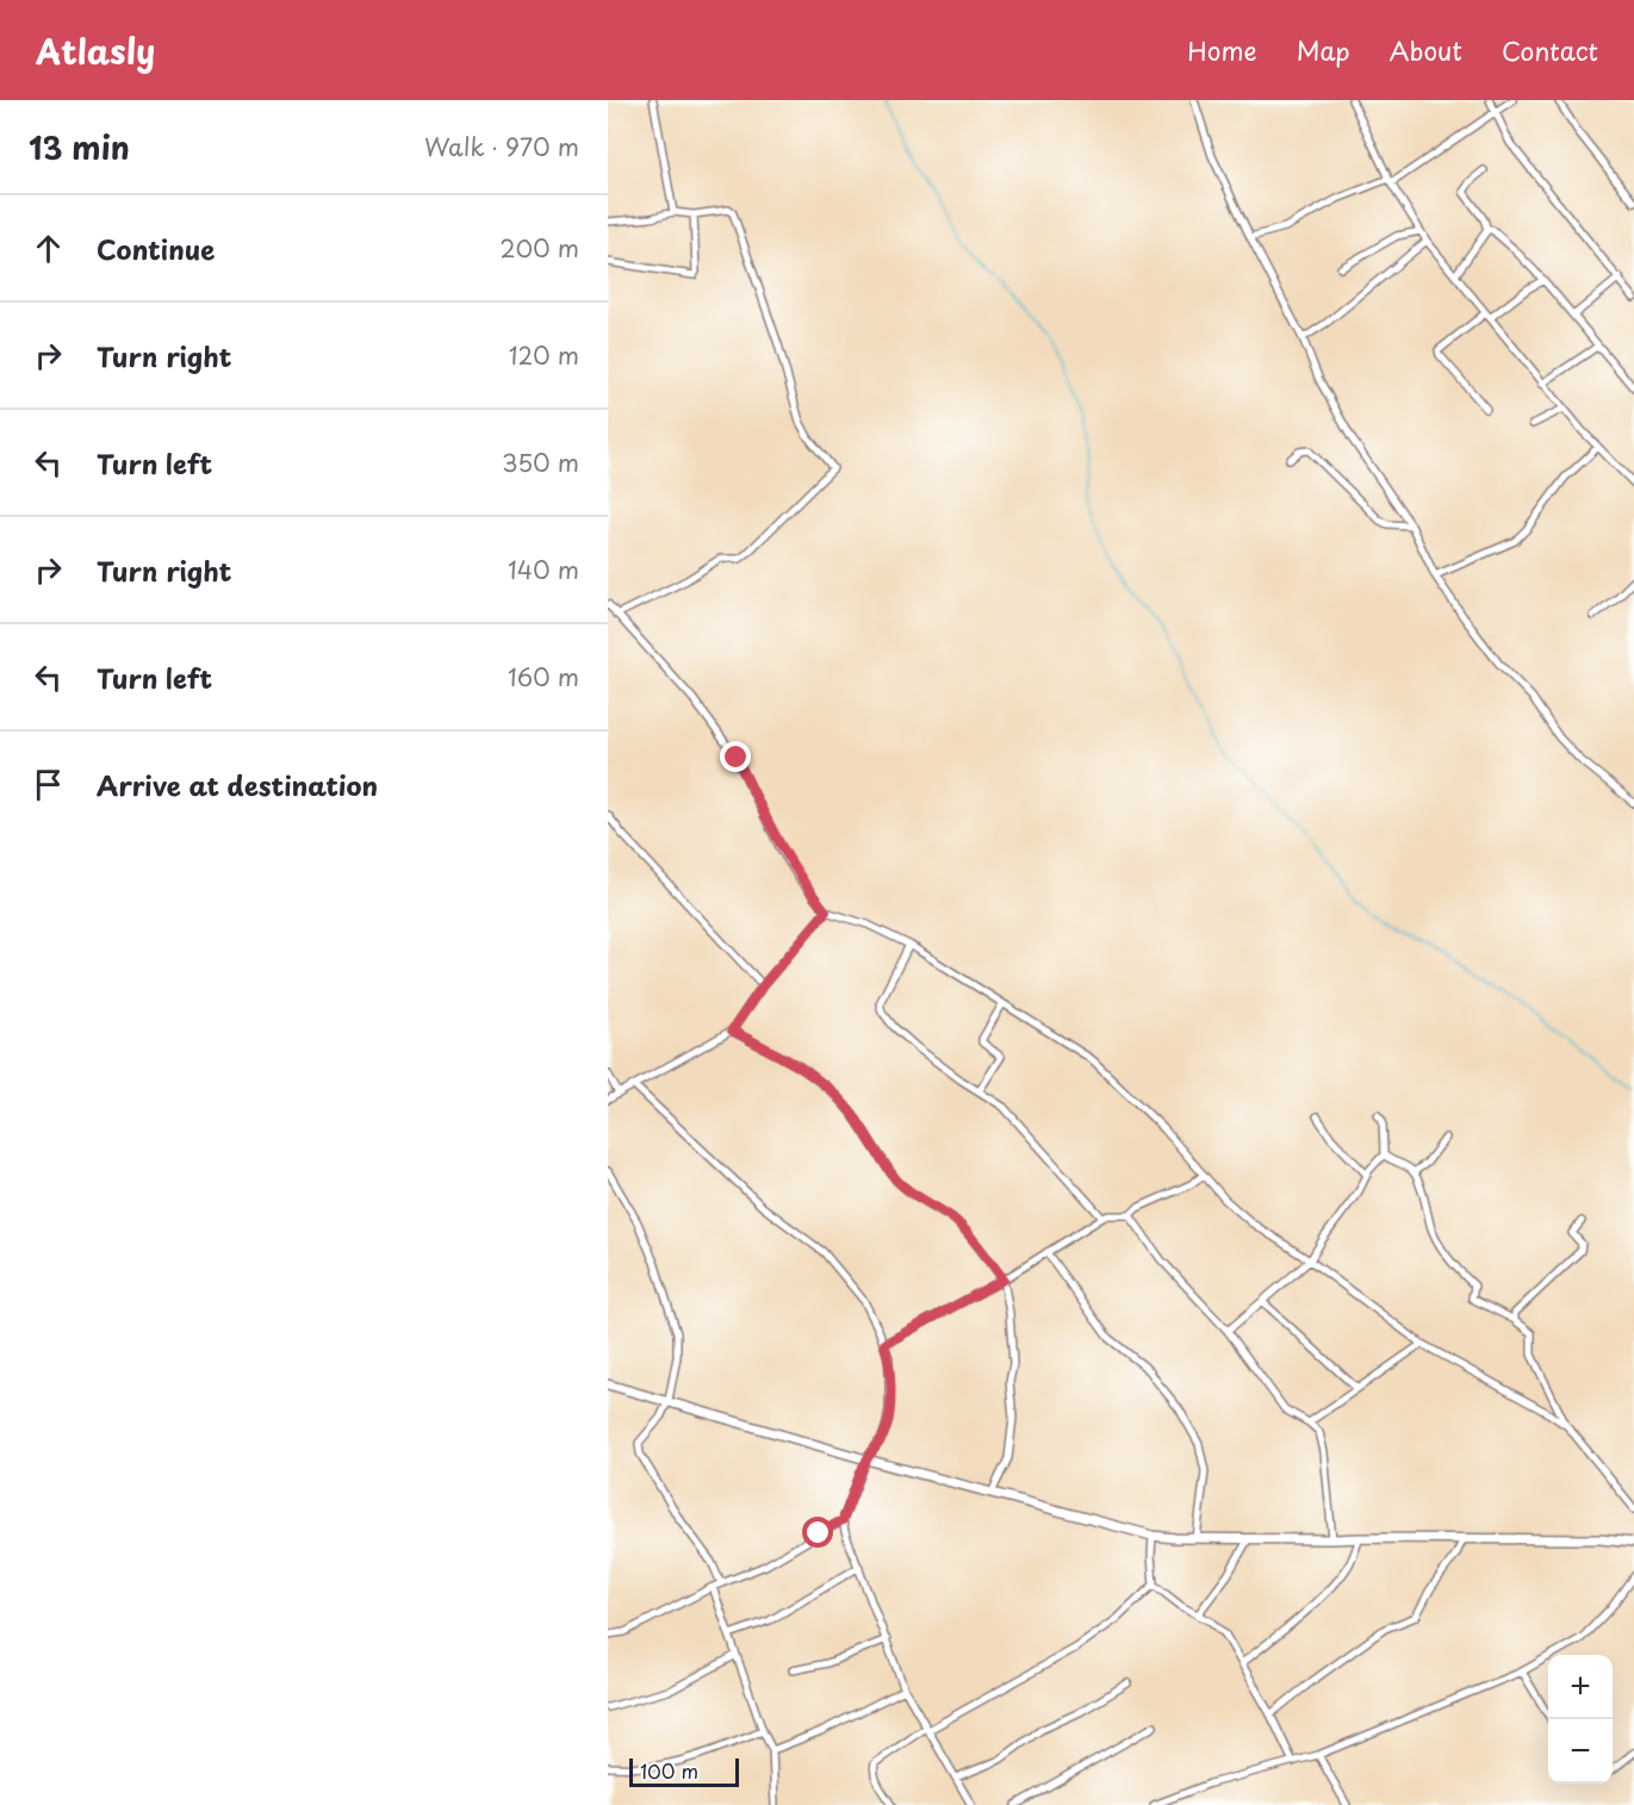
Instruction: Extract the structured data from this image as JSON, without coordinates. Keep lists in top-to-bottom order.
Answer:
{
  "scale_bar": "100 m",
  "page": {
    "header": "Atlasly",
    "nav": [
      "Home",
      "Map",
      "About",
      "Contact"
    ],
    "heading": ["13 min", "Walk · 970 m"],
    "list": [
      ["Continue", "200 m"],
      ["Turn right", "120 m"],
      ["Turn left", "350 m"],
      ["Turn right", "140 m"],
      ["Turn left", "160 m"],
      "Arrive at destination"
    ],
    "map_buttons": ["+", "−"],
    "scale": "100 m"
  }
}
